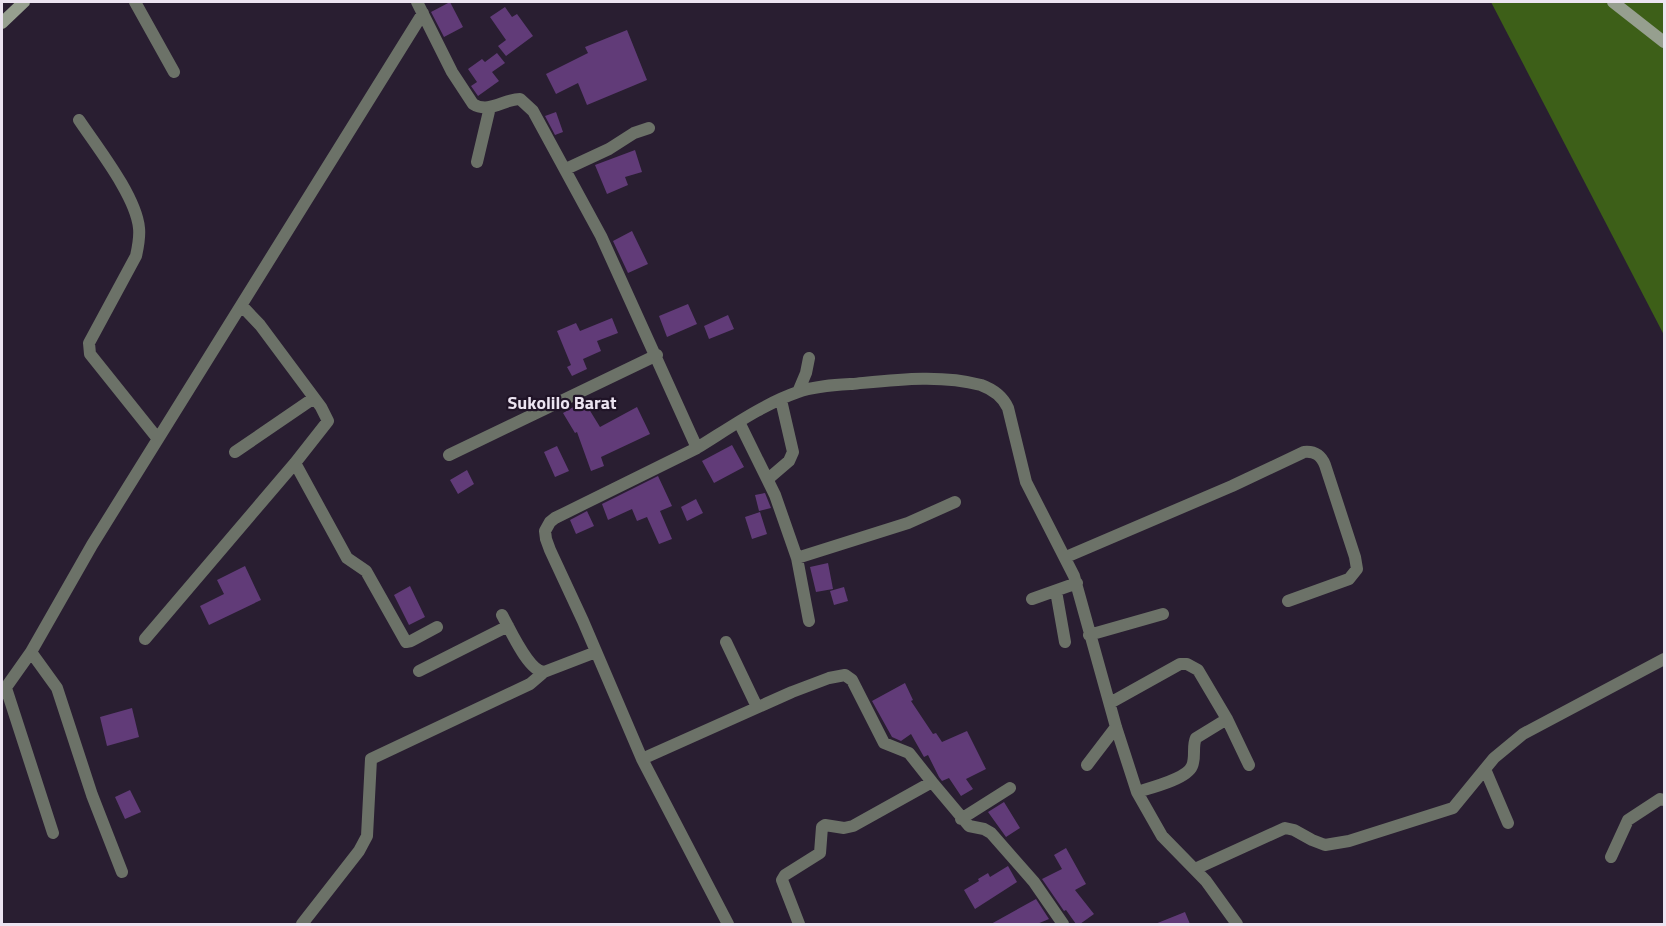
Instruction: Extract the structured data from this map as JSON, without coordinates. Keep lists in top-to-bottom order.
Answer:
{
  "districts": ["Sukolilo Barat"]
}
